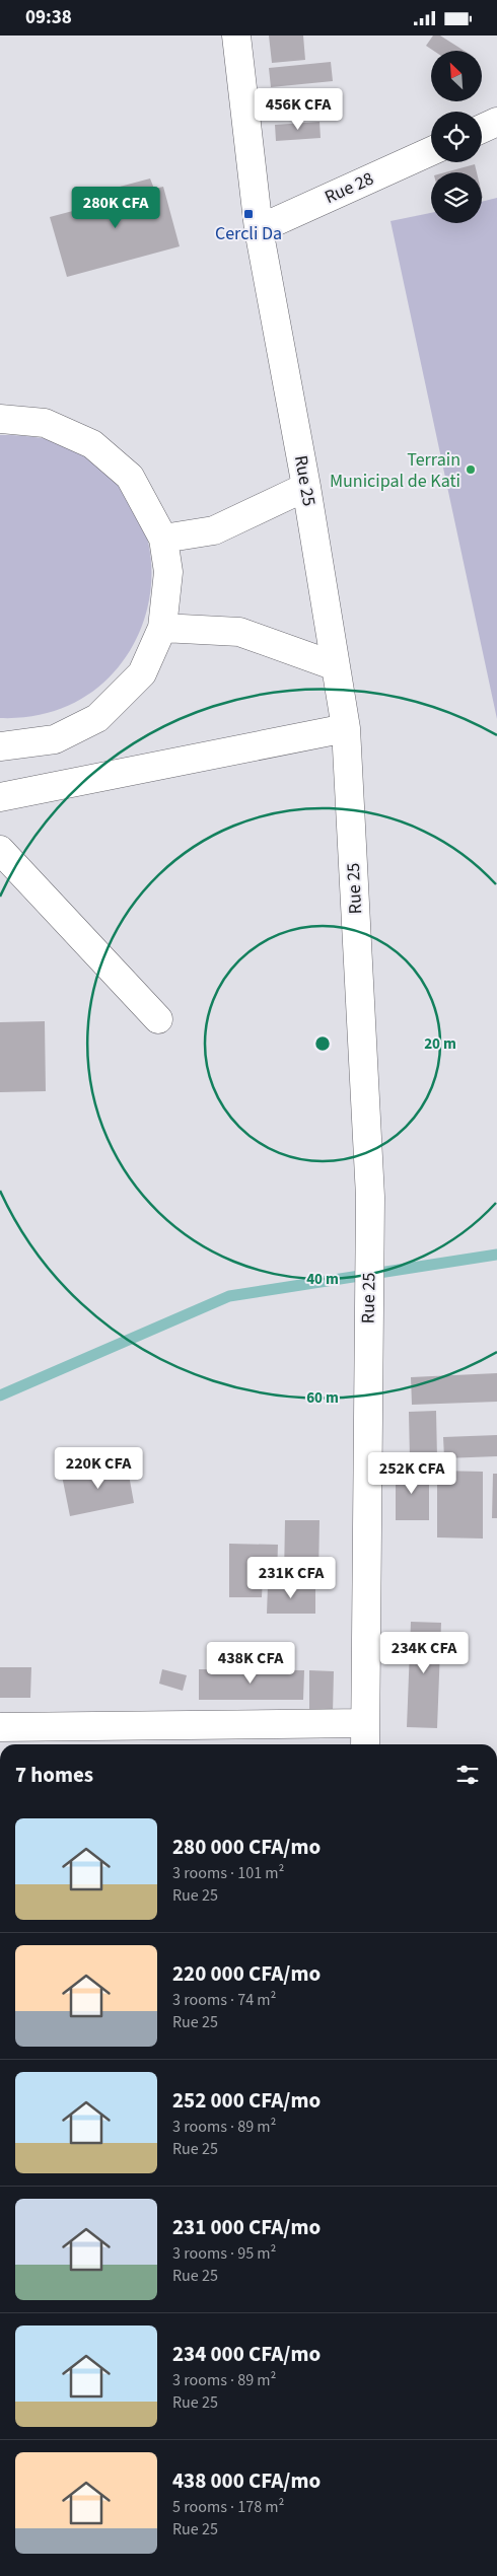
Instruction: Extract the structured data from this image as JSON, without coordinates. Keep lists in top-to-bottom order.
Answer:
{
  "streets": {
    "street": ["Rue 28", "Rue 25"]
  },
  "crossings": [
    ["Rue 28", "Rue 25"]
  ],
  "places": {
    "transit": ["Cercli Da"],
    "other": ["Terrain Municipal de Kati"]
  },
  "north": "top left",
  "page": {
    "status": "09:38",
    "price": [
      "456K CFA",
      "280K CFA",
      "220K CFA",
      "252K CFA",
      "231K CFA",
      "234K CFA",
      "438K CFA"
    ],
    "heading": "7 homes",
    "list": [
      {
        "name": "280 000 CFA/mo",
        "note": "3 rooms · 101 m² · Rue 25"
      },
      {
        "name": "220 000 CFA/mo",
        "note": "3 rooms · 74 m² · Rue 25"
      },
      {
        "name": "252 000 CFA/mo",
        "note": "3 rooms · 89 m² · Rue 25"
      },
      {
        "name": "231 000 CFA/mo",
        "note": "3 rooms · 95 m² · Rue 25"
      },
      {
        "name": "234 000 CFA/mo",
        "note": "3 rooms · 89 m² · Rue 25"
      },
      {
        "name": "438 000 CFA/mo",
        "note": "5 rooms · 178 m² · Rue 25"
      }
    ]
  },
  "rings": ["20 m", "40 m", "60 m"]
}
